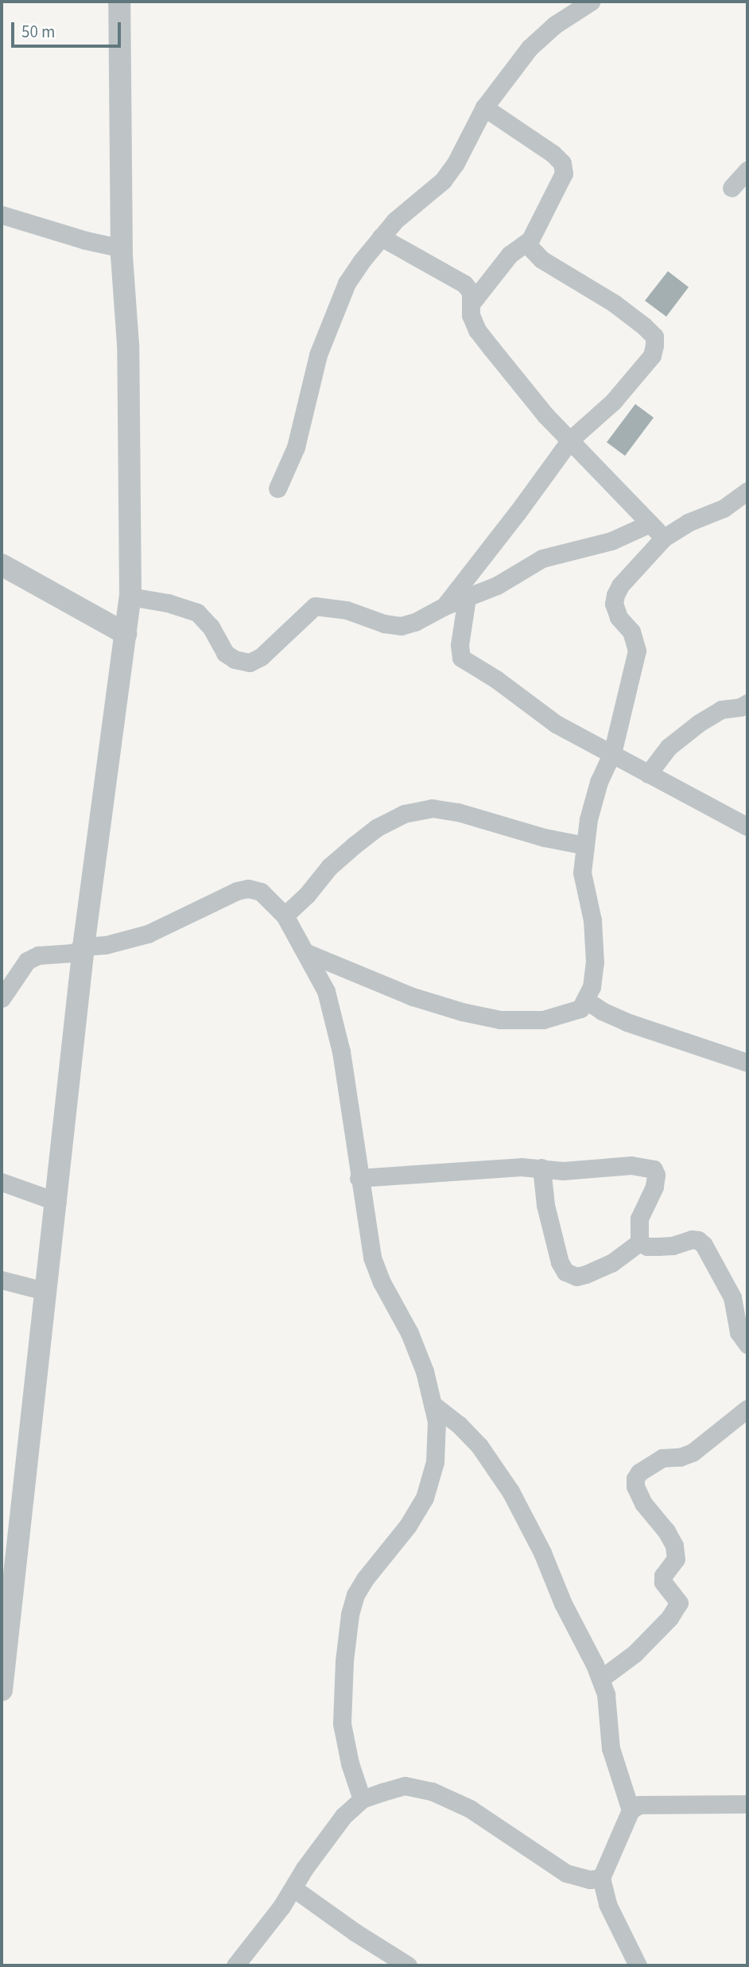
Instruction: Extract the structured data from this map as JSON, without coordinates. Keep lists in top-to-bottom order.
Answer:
{
  "scale_bar": "50 m"
}
